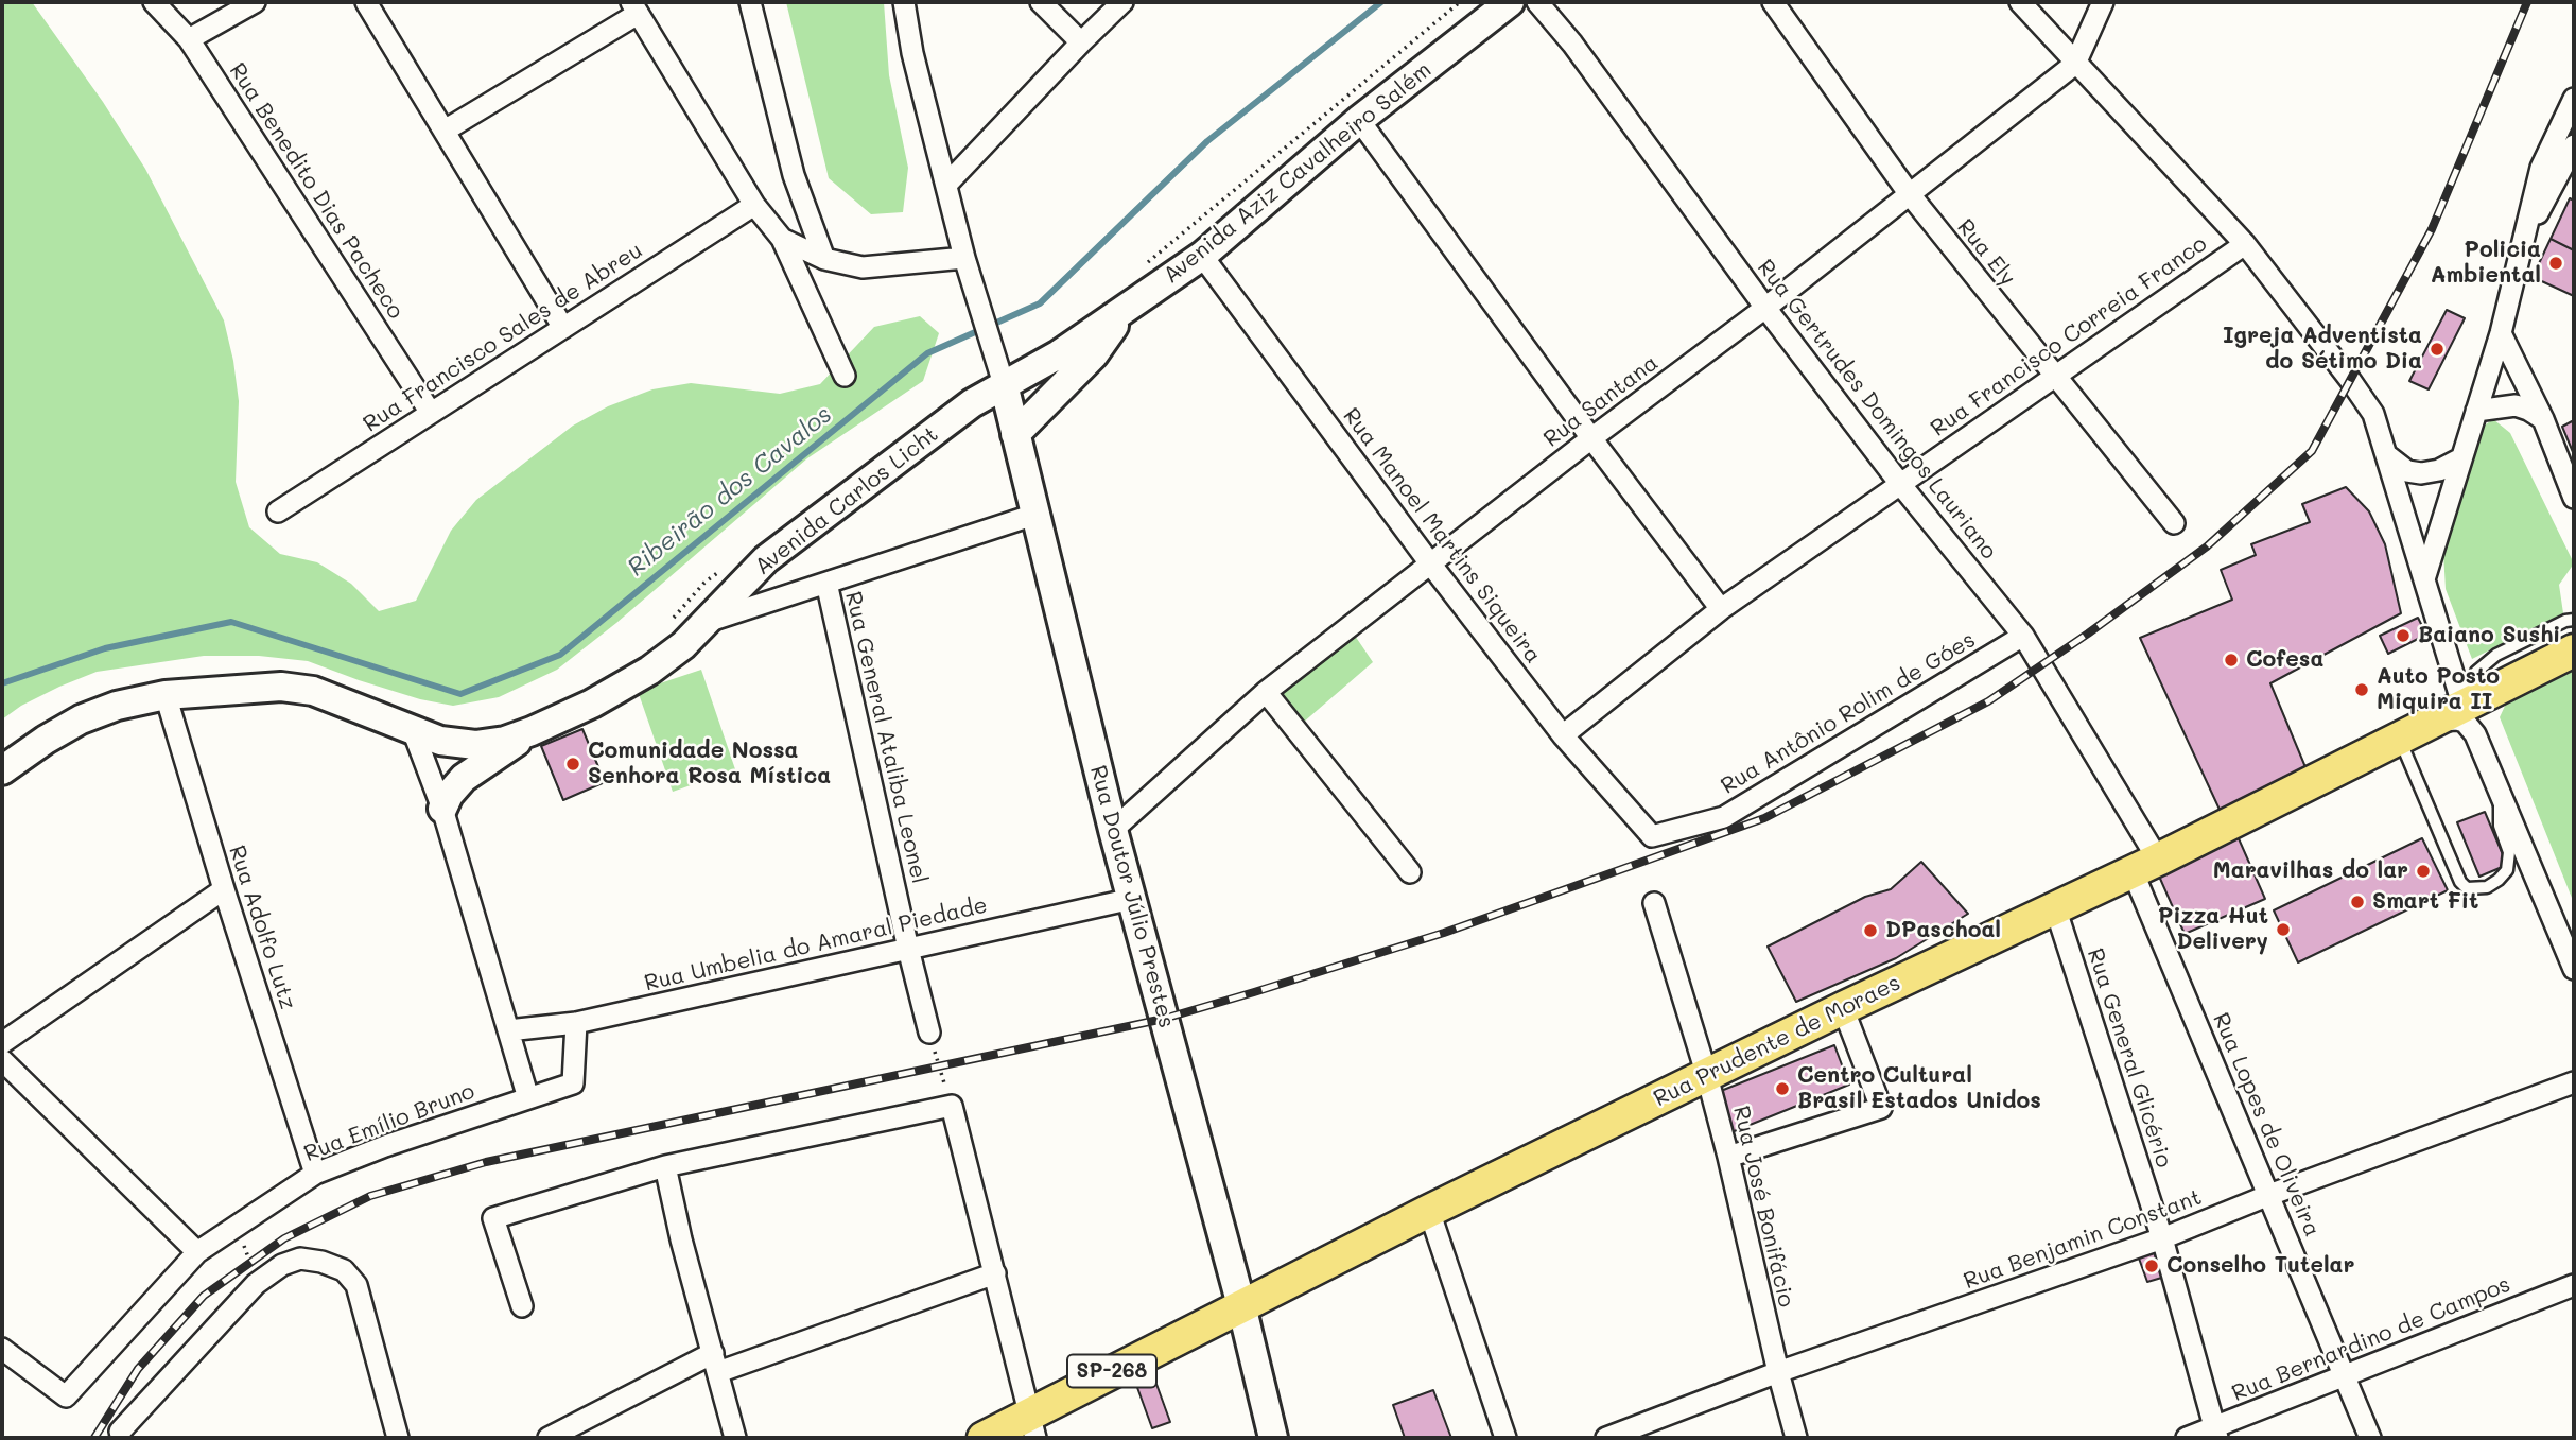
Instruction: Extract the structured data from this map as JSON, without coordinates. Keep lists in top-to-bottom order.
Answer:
{
  "streets": {
    "main road": [
      "Avenida Aziz Cavalheiro Salém",
      "Avenida Carlos Licht",
      "Rua Doutor Júlio Prestes",
      "Rua Prudente de Moraes",
      "SP-268"
    ],
    "street": [
      "Rua Benedito Dias Pacheco",
      "Rua Ely",
      "Rua Francisco Correia Franco",
      "Rua Francisco Sales de Abreu",
      "Rua Santana",
      "Rua Gertrudes Domingos Lauriano",
      "Rua Manoel Martins Siqueira",
      "Rua Antônio Rolim de Góes",
      "Rua General Ataliba Leonel",
      "Rua Adolfo Lutz",
      "Rua Umbelia do Amaral Piedade",
      "Rua General Glicério",
      "Rua Emílio Bruno",
      "Rua Lopes de Oliveira",
      "Rua José Bonifácio",
      "Rua Benjamin Constant",
      "Rua Bernardino de Campos"
    ]
  },
  "crossings": [
    ["Avenida Aziz Cavalheiro Salém", "Avenida Carlos Licht"],
    ["Avenida Aziz Cavalheiro Salém", "Rua Manoel Martins Siqueira"],
    ["Avenida Aziz Cavalheiro Salém", "Rua Doutor Júlio Prestes"],
    ["Rua Benedito Dias Pacheco", "Rua Francisco Sales de Abreu"],
    ["Rua Ely", "Rua Francisco Correia Franco"],
    ["Rua Ely", "Rua Santana"],
    ["Rua Francisco Correia Franco", "Rua Gertrudes Domingos Lauriano"],
    ["Rua Francisco Correia Franco", "Rua Manoel Martins Siqueira"],
    ["Rua Santana", "Rua Gertrudes Domingos Lauriano"],
    ["Rua Santana", "Rua Manoel Martins Siqueira"],
    ["Rua Santana", "Rua Doutor Júlio Prestes"],
    ["Rua Gertrudes Domingos Lauriano", "Rua Antônio Rolim de Góes"],
    ["Rua Gertrudes Domingos Lauriano", "Rua Prudente de Moraes"],
    ["Rua Gertrudes Domingos Lauriano", "Rua Lopes de Oliveira"],
    ["Avenida Carlos Licht", "Rua Doutor Júlio Prestes"],
    ["Avenida Carlos Licht", "Rua Adolfo Lutz"],
    ["Rua Manoel Martins Siqueira", "Rua Antônio Rolim de Góes"],
    ["Rua General Ataliba Leonel", "Rua Umbelia do Amaral Piedade"],
    ["Rua Doutor Júlio Prestes", "Rua Umbelia do Amaral Piedade"],
    ["Rua Doutor Júlio Prestes", "Rua Prudente de Moraes"],
    ["Rua Adolfo Lutz", "Rua Emílio Bruno"],
    ["Rua Umbelia do Amaral Piedade", "Rua Emílio Bruno"],
    ["Rua Prudente de Moraes", "Rua General Glicério"],
    ["Rua Prudente de Moraes", "Rua Lopes de Oliveira"],
    ["Rua Prudente de Moraes", "Rua José Bonifácio"],
    ["Rua General Glicério", "Rua Benjamin Constant"],
    ["Rua General Glicério", "Rua Bernardino de Campos"],
    ["Rua Lopes de Oliveira", "Rua Benjamin Constant"],
    ["Rua Lopes de Oliveira", "Rua Bernardino de Campos"],
    ["Rua José Bonifácio", "Rua Benjamin Constant"]
  ],
  "water": ["Ribeirão dos Cavalos"],
  "places": [
    "Policia Ambiental",
    "Igreja Adventista do Sétimo Dia",
    "Baiano Sushi",
    "Cofesa",
    "Auto Posto Miquira II",
    "Comunidade Nossa Senhora Rosa Mística",
    "Maravilhas do lar",
    "Smart Fit",
    "Pizza Hut Delivery",
    "DPaschoal",
    "Centro Cultural Brasil Estados Unidos",
    "Conselho Tutelar"
  ]
}
